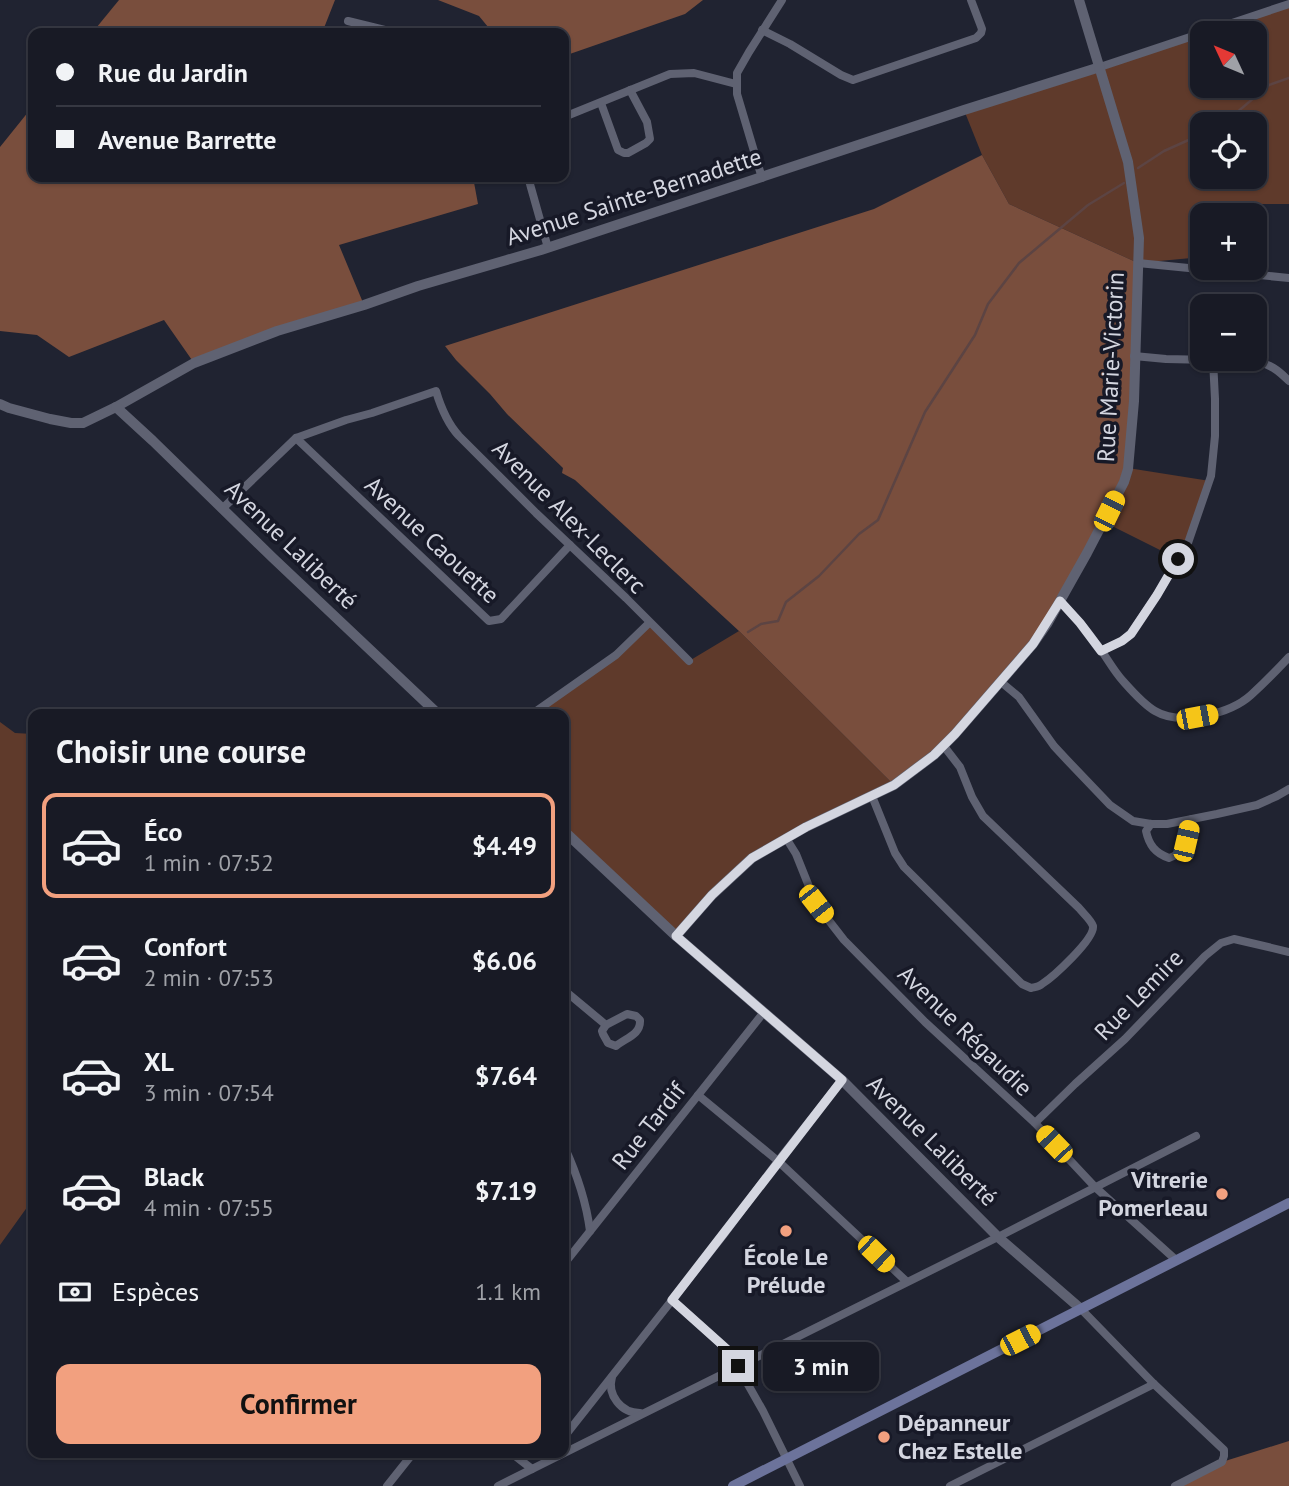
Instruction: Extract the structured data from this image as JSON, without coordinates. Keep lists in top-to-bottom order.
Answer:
{
  "streets": {
    "street": [
      "Avenue Sainte-Bernadette",
      "Rue Marie-Victorin",
      "Avenue Alex-Leclerc",
      "Avenue Caouette",
      "Avenue Laliberté",
      "Rue Lemire",
      "Avenue Régaudie",
      "Rue Tardif"
    ]
  },
  "crossings": [
    ["Avenue Sainte-Bernadette", "Rue Marie-Victorin"],
    ["Avenue Sainte-Bernadette", "Avenue Laliberté"],
    ["Rue Marie-Victorin", "Avenue Laliberté"],
    ["Rue Marie-Victorin", "Avenue Régaudie"],
    ["Avenue Alex-Leclerc", "Avenue Caouette"],
    ["Avenue Laliberté", "Rue Tardif"],
    ["Rue Lemire", "Avenue Régaudie"]
  ],
  "places": ["Vitrerie Pomerleau", "École Le Prélude", "Dépanneur Chez Estelle"],
  "north": "top left",
  "page": {
    "map_buttons": ["+", "−"],
    "banner": ["Rue du Jardin", "Avenue Barrette"],
    "heading": "Choisir une course",
    "list": [
      {
        "name": "Éco",
        "note": "1 min · 07:52",
        "value": "$4.49"
      },
      {
        "name": "Confort",
        "note": "2 min · 07:53",
        "value": "$6.06"
      },
      {
        "name": "XL",
        "note": "3 min · 07:54",
        "value": "$7.64"
      },
      {
        "name": "Black",
        "note": "4 min · 07:55",
        "value": "$7.19"
      }
    ],
    "pay": ["Espèces", "1.1 km"],
    "bubble": "3 min",
    "buttons": "Confirmer"
  }
}
